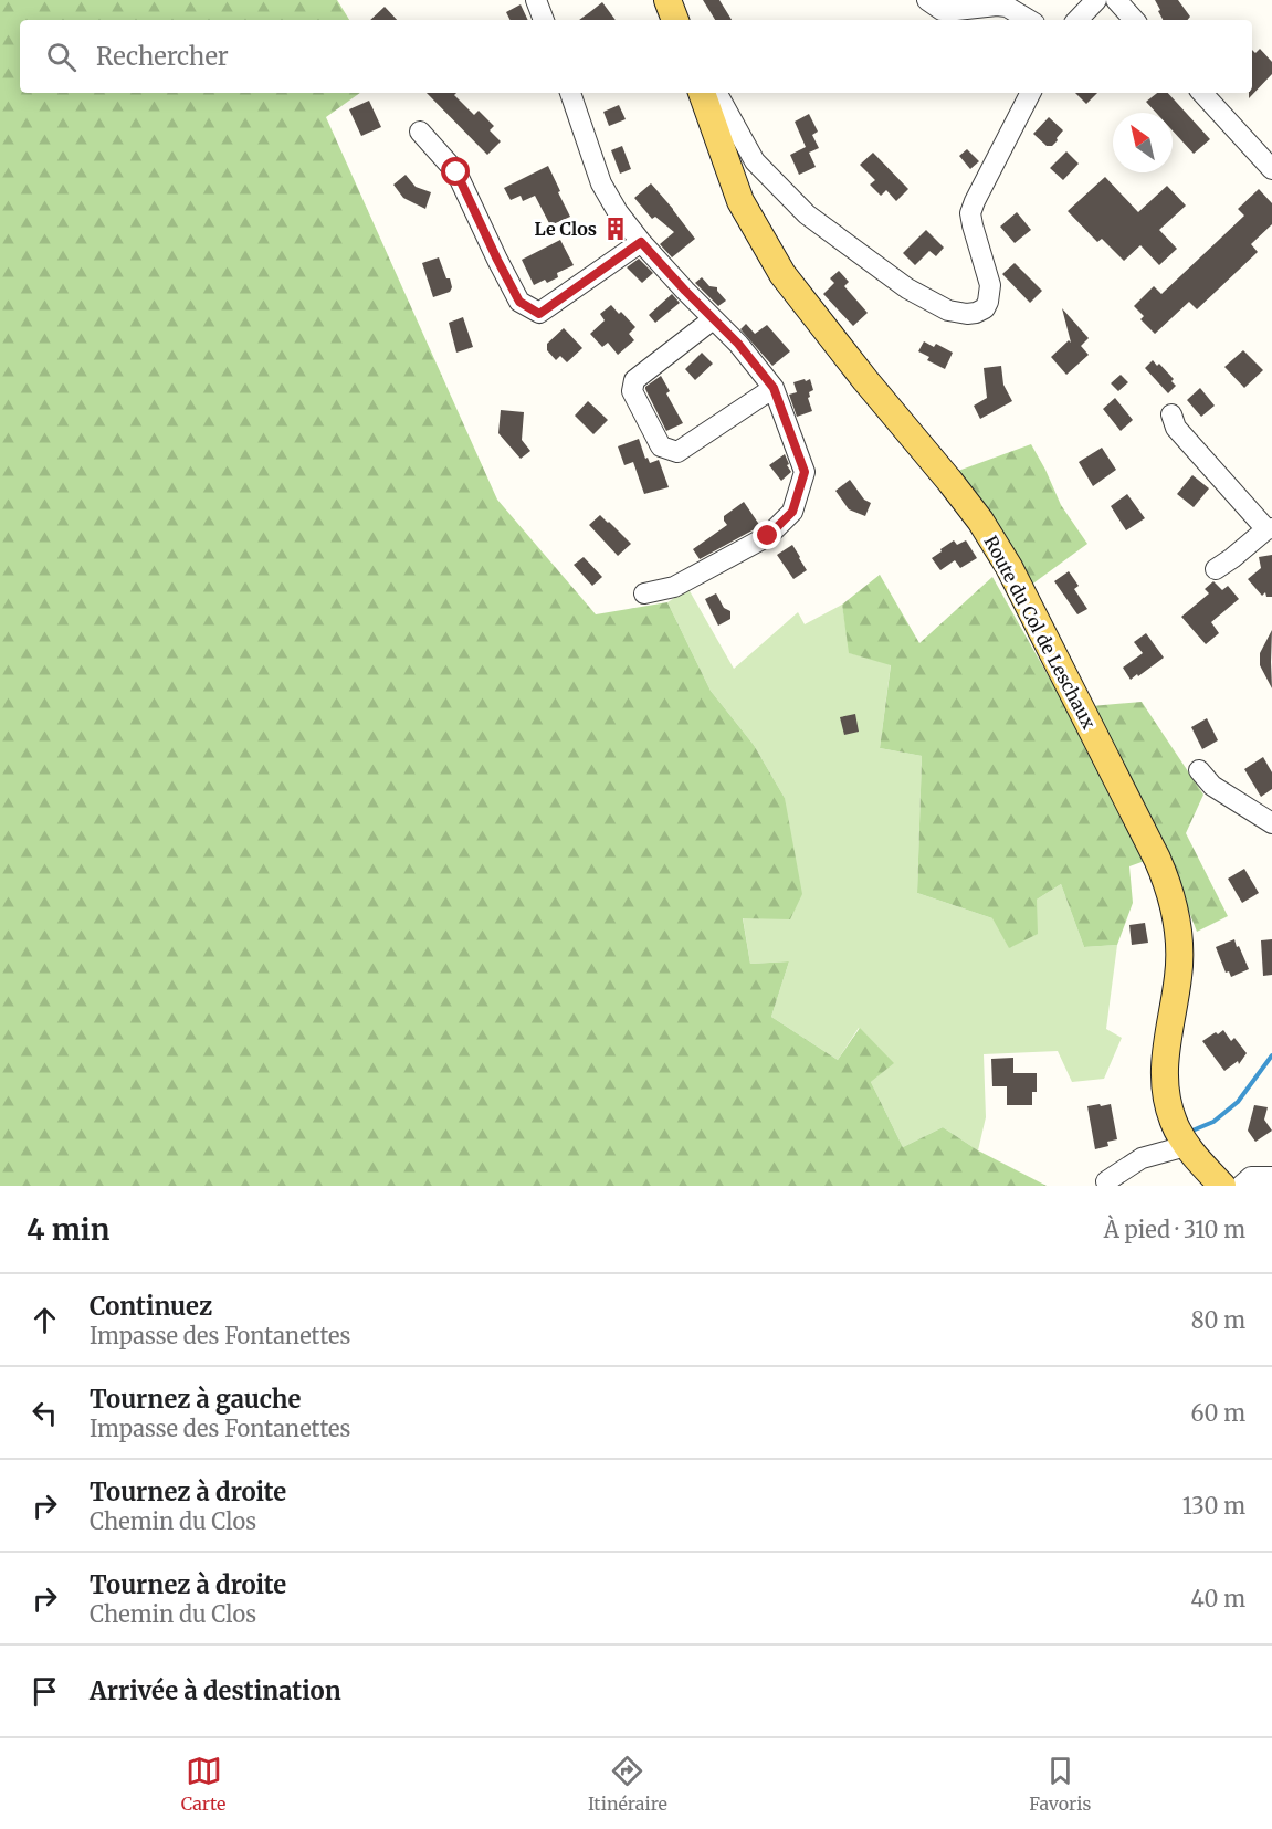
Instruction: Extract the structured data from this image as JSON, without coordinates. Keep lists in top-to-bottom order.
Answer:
{
  "streets": {
    "main road": ["Route du Col de Leschaux"]
  },
  "places": {
    "building": ["Le Clos"]
  },
  "north": "top left",
  "page": {
    "search": "Rechercher",
    "heading": ["4 min", "À pied · 310 m"],
    "list": [
      ["Continuez", "Impasse des Fontanettes", "80 m"],
      ["Tournez à gauche", "Impasse des Fontanettes", "60 m"],
      ["Tournez à droite", "Chemin du Clos", "130 m"],
      ["Tournez à droite", "Chemin du Clos", "40 m"],
      "Arrivée à destination"
    ],
    "nav": ["Carte", "Itinéraire", "Favoris"]
  }
}
